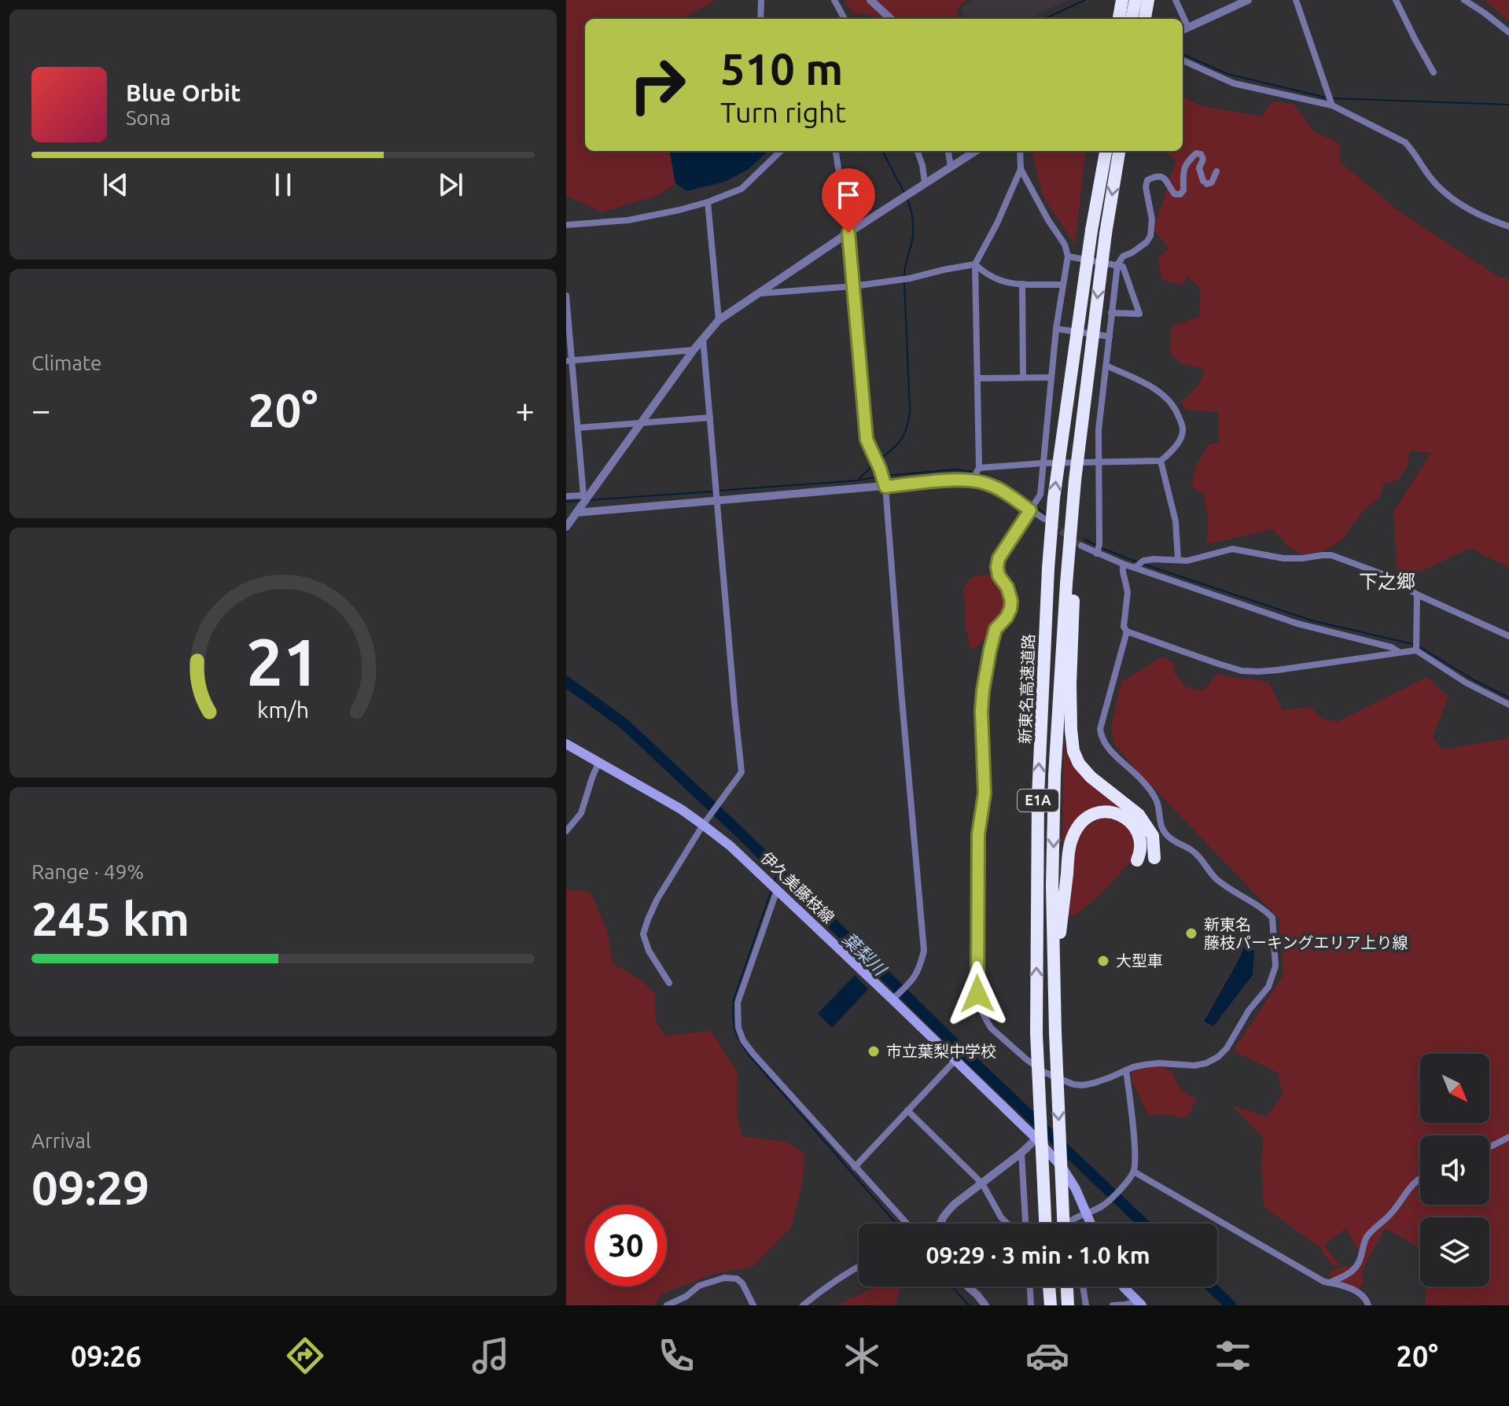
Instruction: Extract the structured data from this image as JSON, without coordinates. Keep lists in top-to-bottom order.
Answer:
{
  "streets": {
    "highway": ["新東名高速道路", "E1A"],
    "main road": ["伊久美藤枝線"]
  },
  "districts": ["下之郷"],
  "water": ["葉梨川"],
  "places": ["新東名 藤枝パーキングエリア上り線", "大型車", "市立葉梨中学校"],
  "north": "bottom right",
  "page": {
    "turn": ["510 m", "Turn right"],
    "song": ["Blue Orbit", "Sona"],
    "tile": [
      "Climate",
      ["Range · 49%", "245 km"],
      ["Arrival", "09:29"]
    ],
    "heat": ["−", "20°", "+"],
    "limit": "30",
    "trip": "09:29 · 3 min · 1.0 km",
    "tabs": ["09:26", "20°"],
    "gauge": ["21", "km/h"]
  }
}
